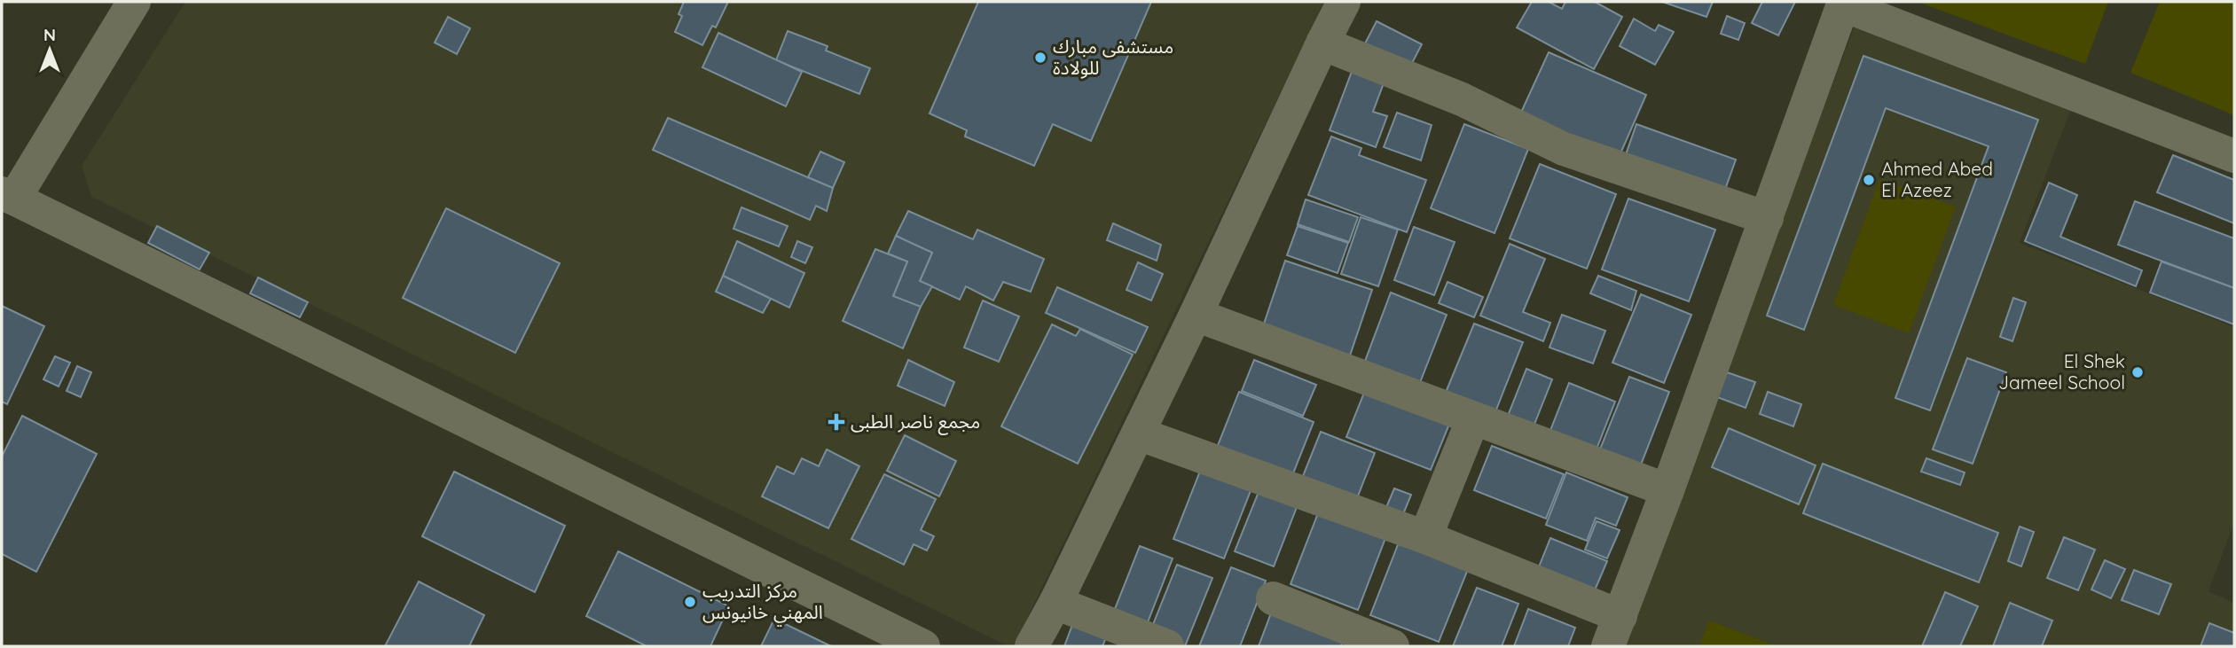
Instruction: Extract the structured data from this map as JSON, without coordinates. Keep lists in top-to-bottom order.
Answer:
{
  "places": {
    "other": [
      "مستشفى مبارك للولادة",
      "Ahmed Abed El Azeez",
      "El Shek Jameel School",
      "مركز التدريب المهني خانيونس"
    ],
    "health": ["مجمع ناصر الطبى"]
  },
  "north": "top"
}
